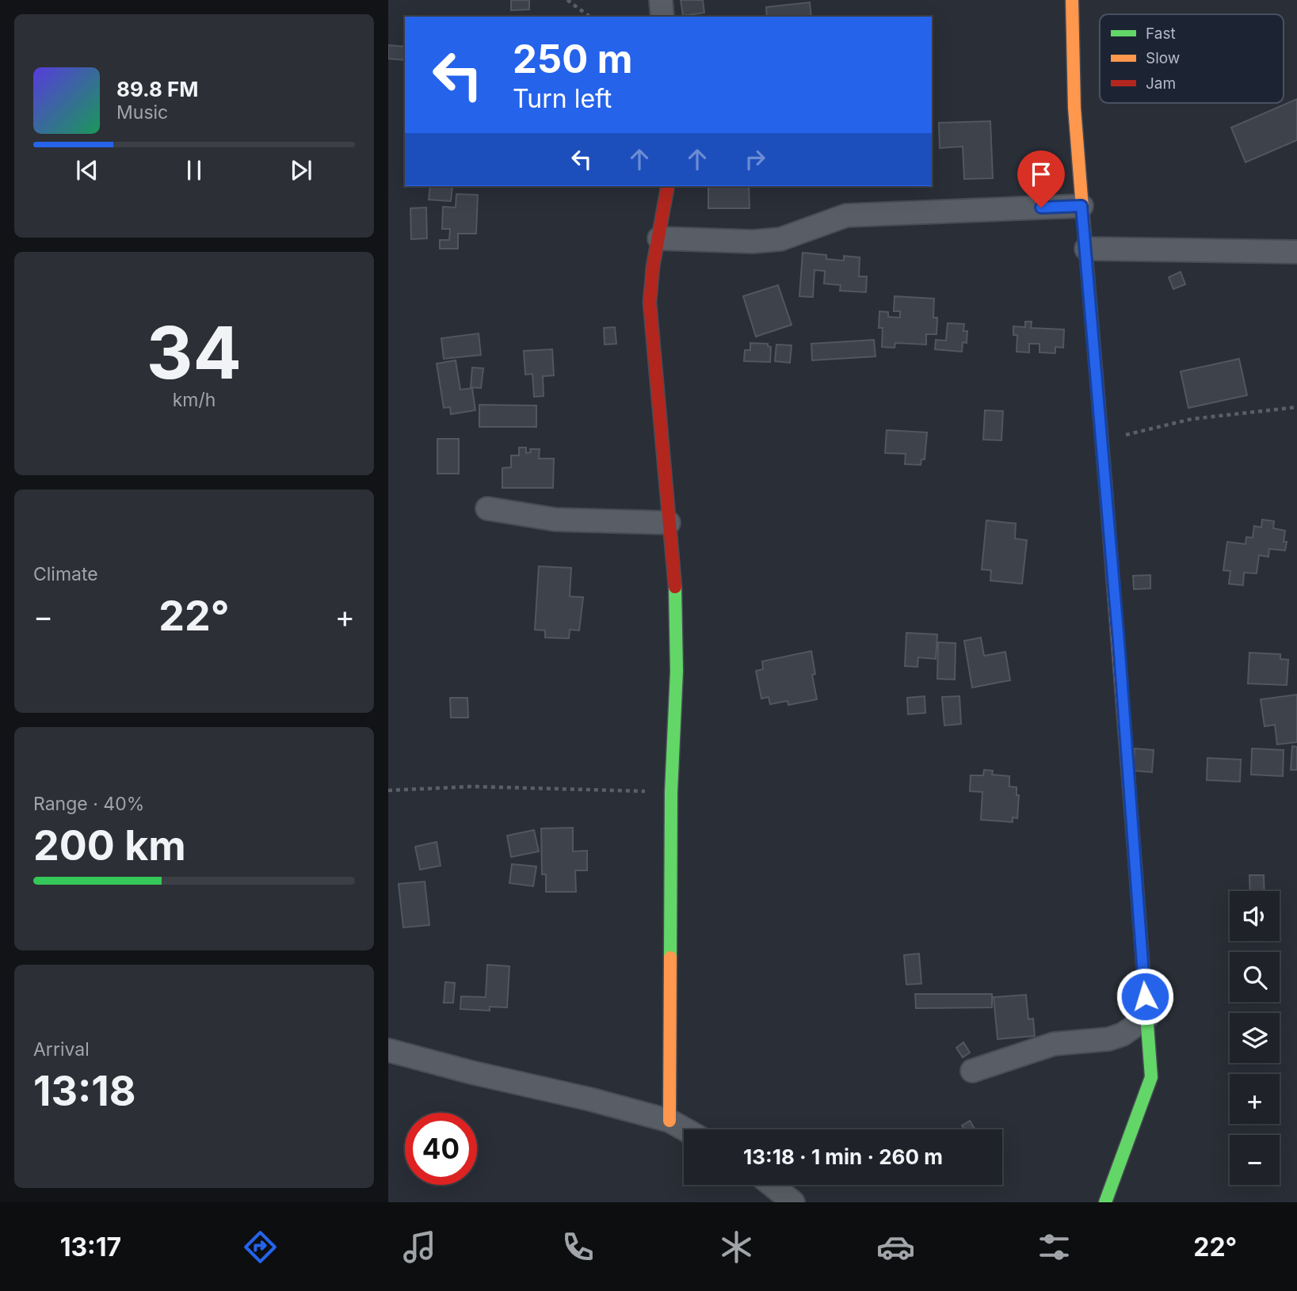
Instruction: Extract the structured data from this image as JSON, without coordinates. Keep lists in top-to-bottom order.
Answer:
{
  "legend": ["Fast", "Slow", "Jam"],
  "page": {
    "turn": ["250 m", "Turn left"],
    "song": ["89.8 FM", "Music"],
    "tile": [
      ["34", "km/h"],
      "Climate",
      ["Range · 40%", "200 km"],
      ["Arrival", "13:18"]
    ],
    "heat": ["−", "22°", "+"],
    "map_buttons": ["+", "−"],
    "limit": "40",
    "trip": "13:18 · 1 min · 260 m",
    "tabs": ["13:17", "22°"]
  }
}
